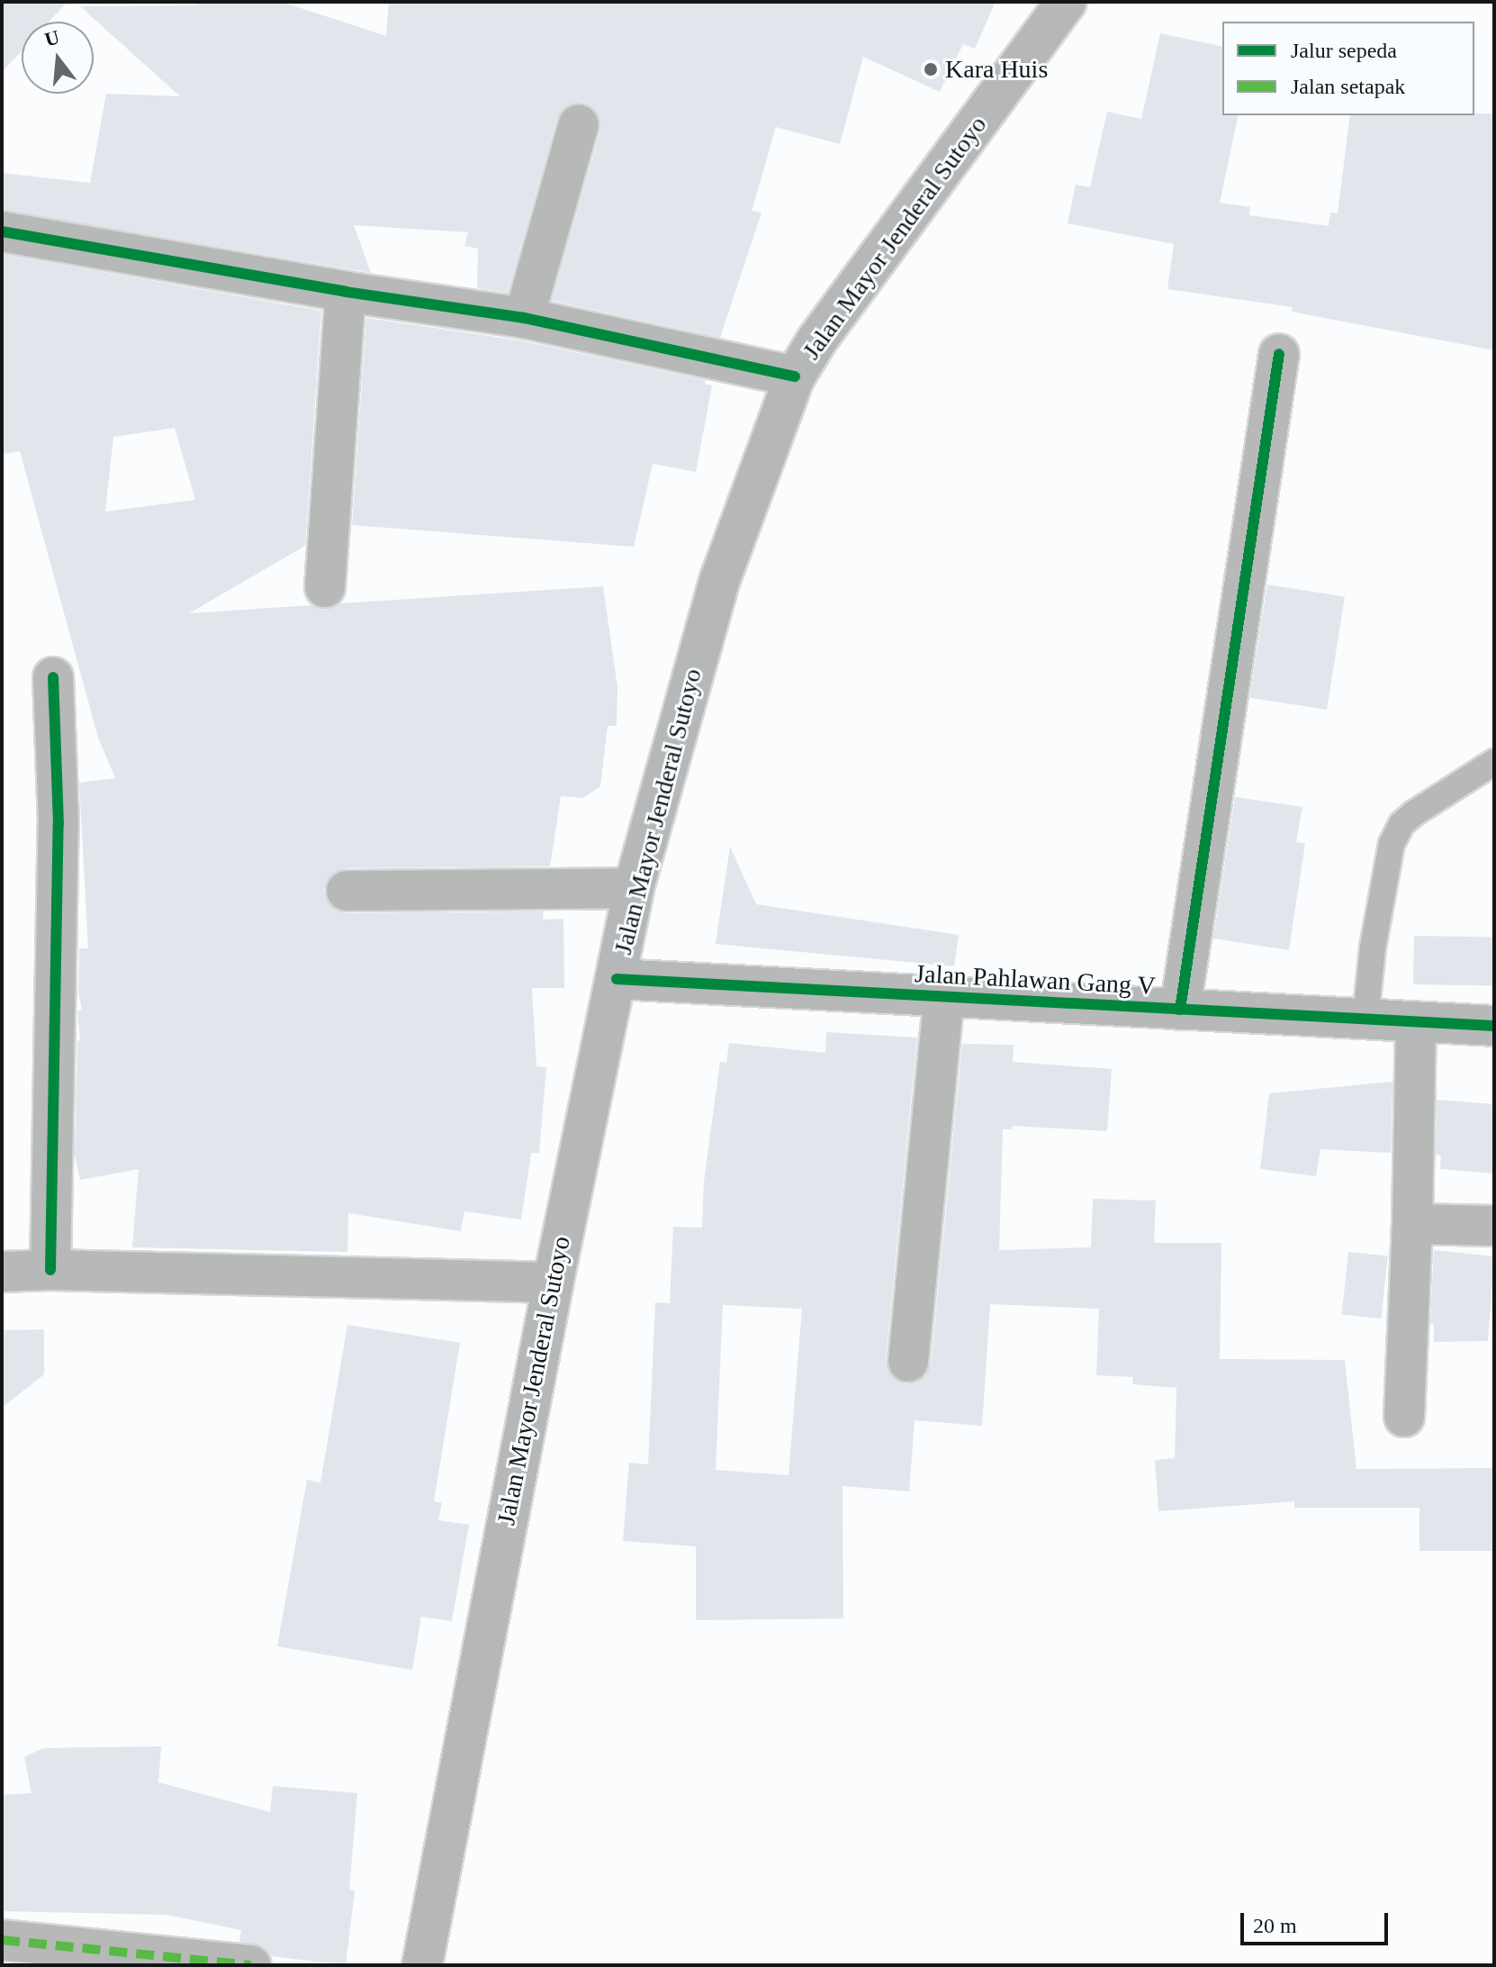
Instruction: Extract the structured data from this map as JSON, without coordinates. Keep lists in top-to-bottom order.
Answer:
{
  "streets": {
    "main road": ["Jalan Mayor Jenderal Sutoyo"],
    "street": ["Jalan Pahlawan Gang V"]
  },
  "crossings": [
    ["Jalan Mayor Jenderal Sutoyo", "Jalan Pahlawan Gang V"]
  ],
  "places": ["Kara Huis"],
  "legend": ["Jalur sepeda", "Jalan setapak"],
  "scale_bar": "20 m",
  "north": "top"
}
